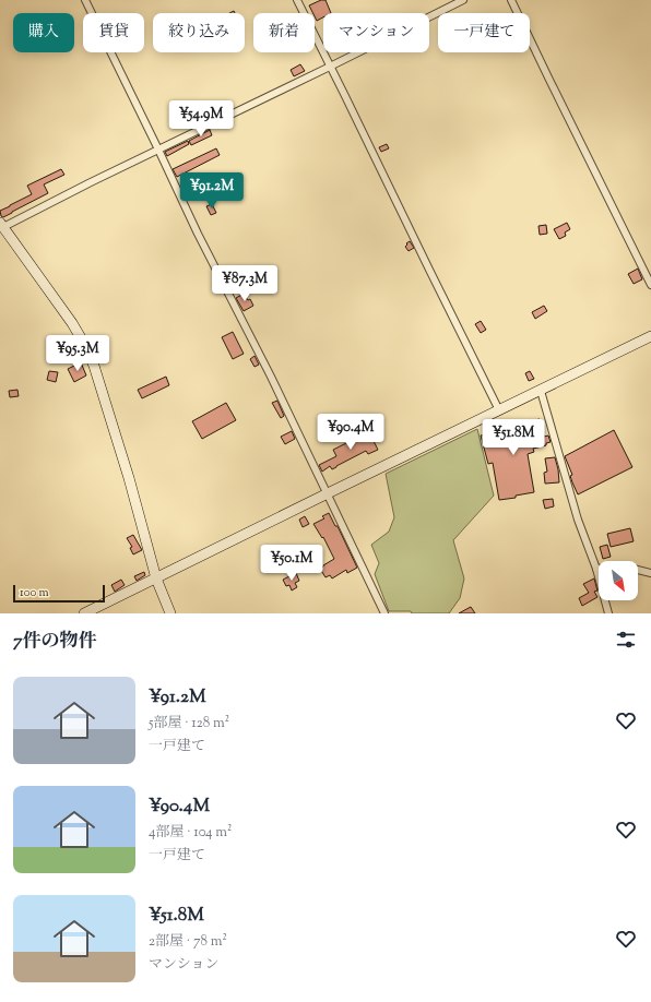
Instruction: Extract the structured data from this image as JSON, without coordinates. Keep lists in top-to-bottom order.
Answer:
{
  "scale_bar": "100 m",
  "north": "bottom right",
  "page": {
    "chip": [
      "購入",
      "賃貸",
      "絞り込み",
      "新着",
      "マンション",
      "一戸建て"
    ],
    "price": [
      "¥54.9M",
      "¥91.2M",
      "¥87.3M",
      "¥95.3M",
      "¥90.4M",
      "¥51.8M",
      "¥50.1M"
    ],
    "scale": "100 m",
    "heading": "7件の物件",
    "list": [
      {
        "name": "¥91.2M",
        "note": "5部屋 · 128 m² · 一戸建て"
      },
      {
        "name": "¥90.4M",
        "note": "4部屋 · 104 m² · 一戸建て"
      },
      {
        "name": "¥51.8M",
        "note": "2部屋 · 78 m² · マンション"
      }
    ]
  }
}
